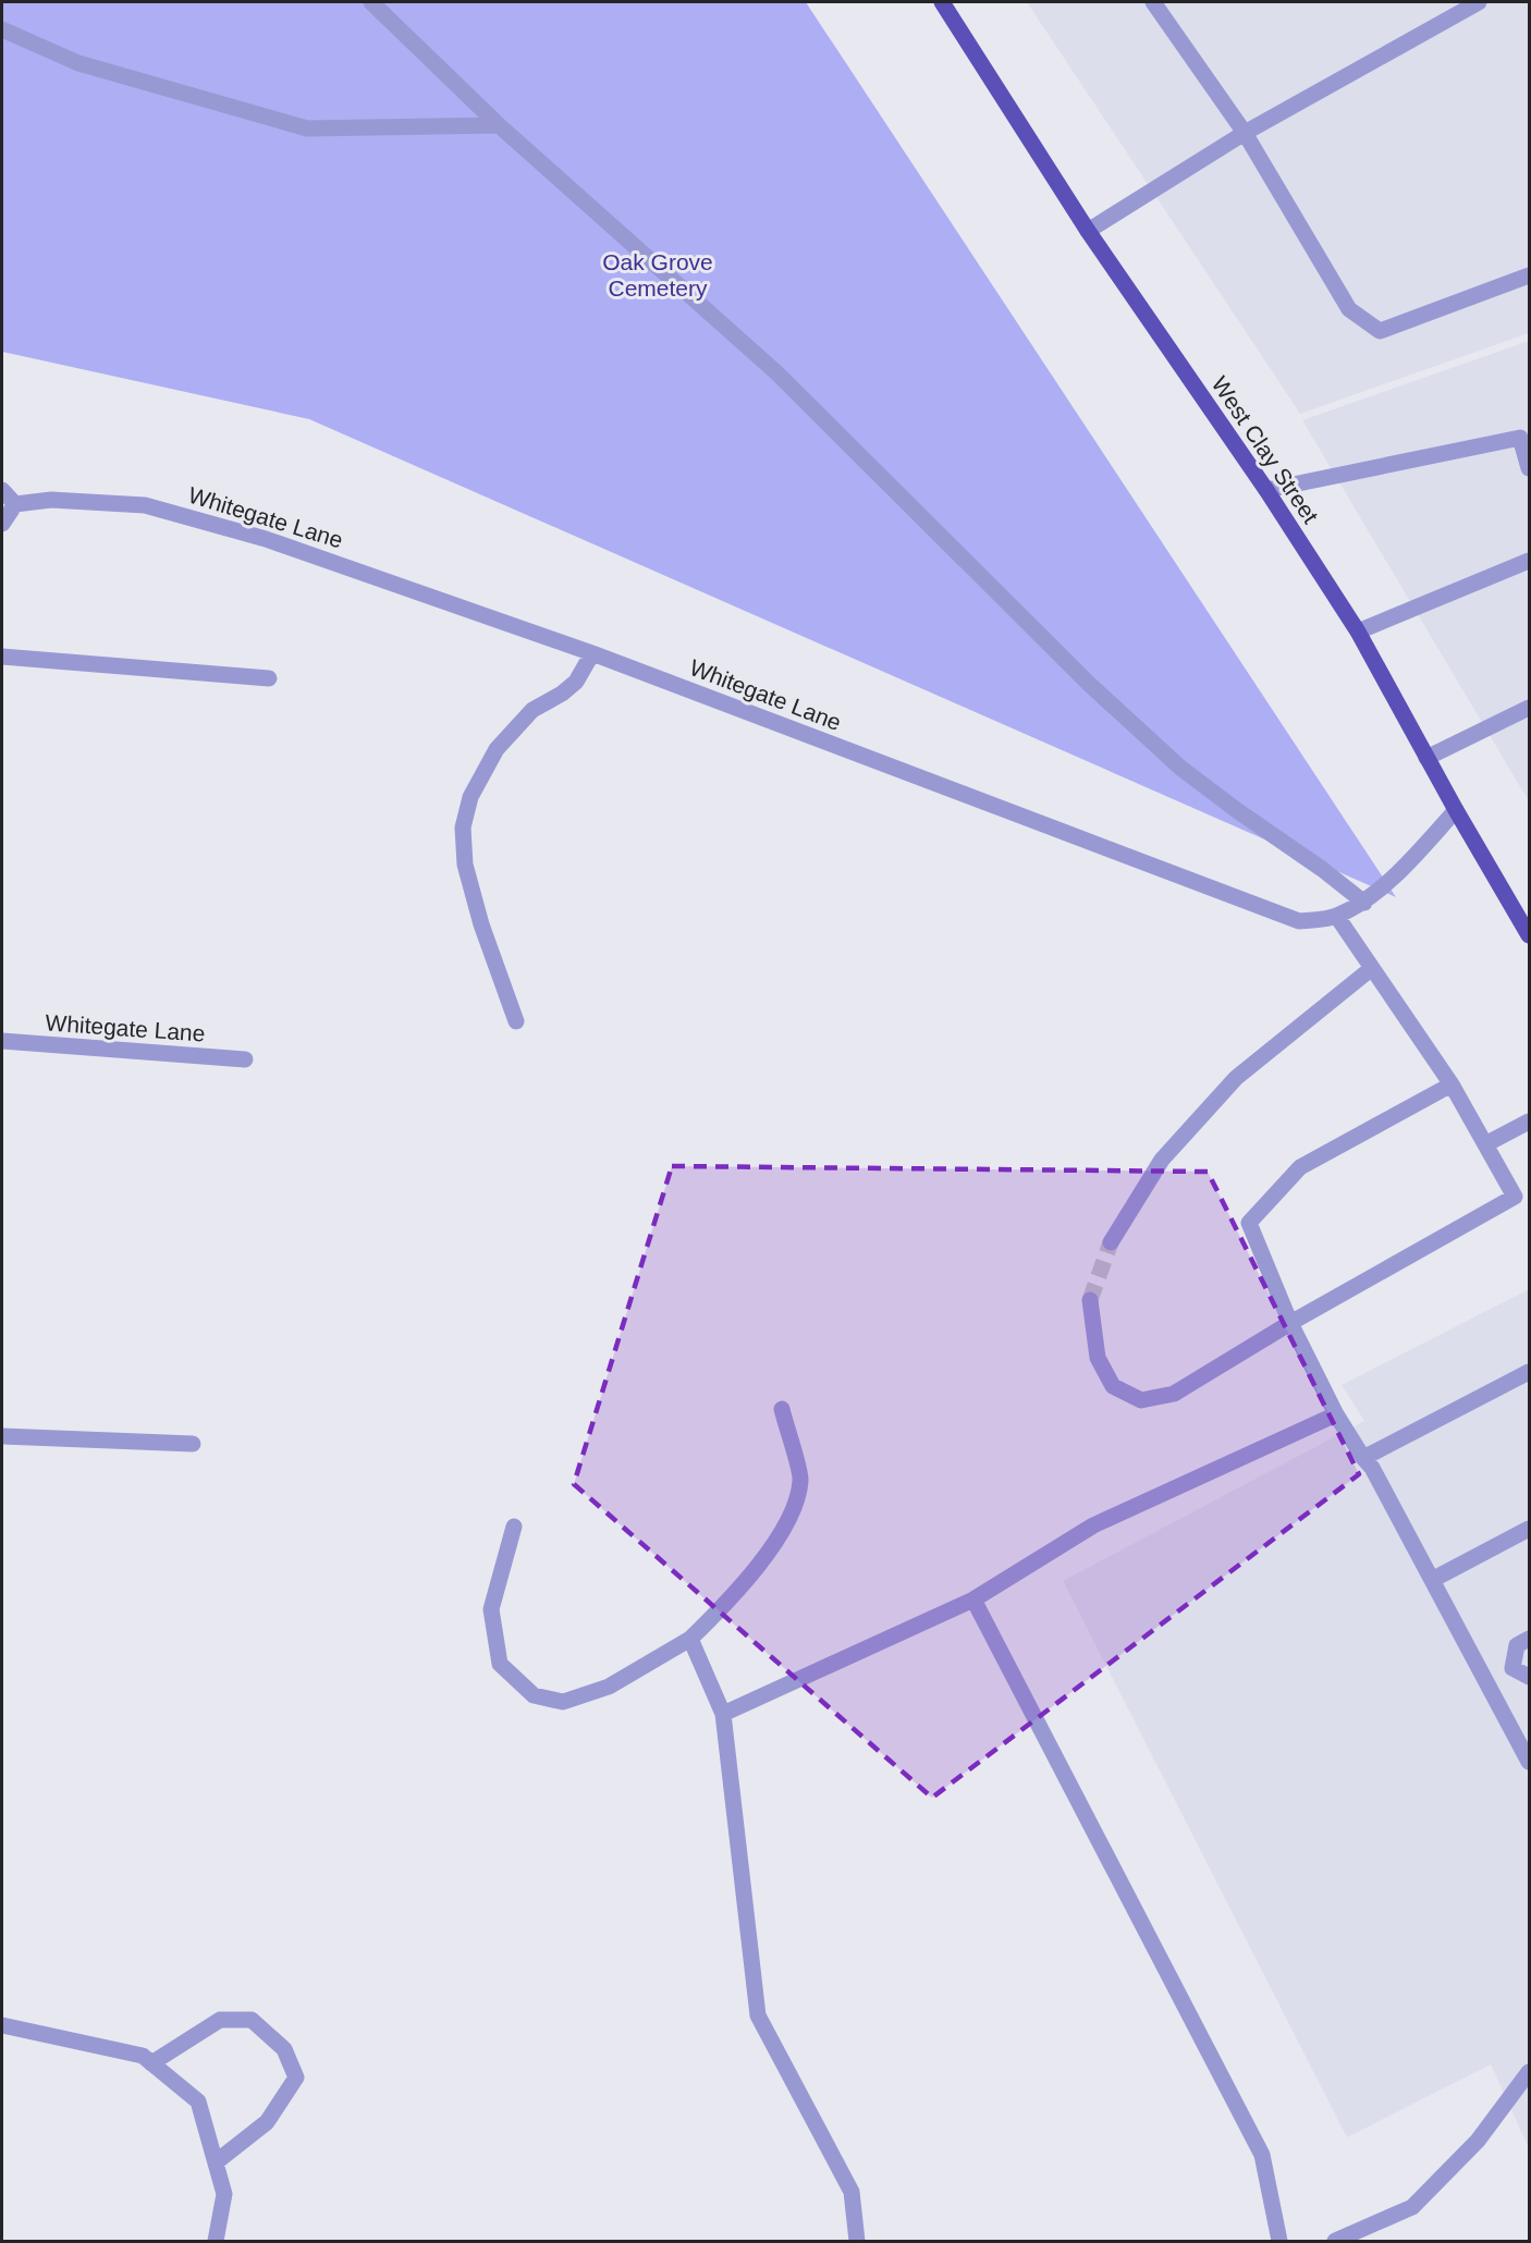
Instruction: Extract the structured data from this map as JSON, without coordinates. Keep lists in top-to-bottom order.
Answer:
{
  "streets": {
    "main road": ["West Clay Street"],
    "street": ["Whitegate Lane"]
  },
  "crossings": [
    ["West Clay Street", "Whitegate Lane"]
  ],
  "parks": ["Oak Grove Cemetery"]
}
